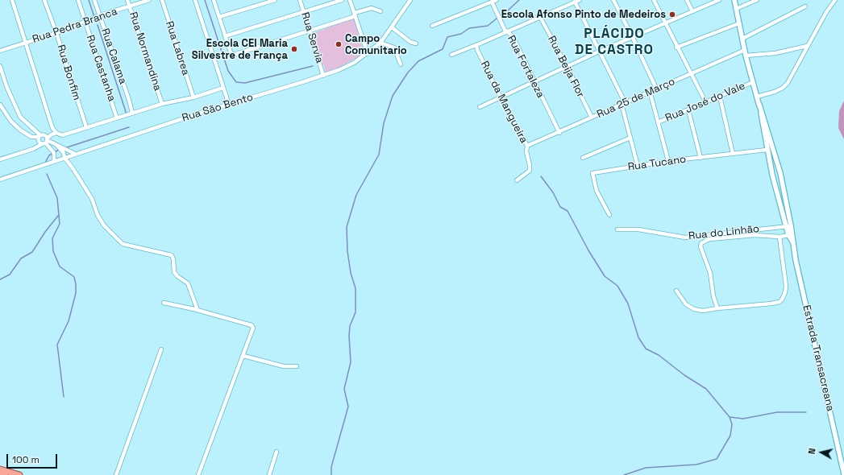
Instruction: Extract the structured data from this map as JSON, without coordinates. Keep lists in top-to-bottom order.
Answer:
{
  "streets": {
    "street": [
      "Rua Pedra Branca",
      "Rua Servia",
      "Rua Labrea",
      "Rua Normandina",
      "Rua Calama",
      "Rua Fortaleza",
      "Rua Beija Flor",
      "Rua Castanha",
      "Rua Bonfim",
      "Rua 25 de Março",
      "Rua da Mangueira",
      "Rua José do Vale",
      "Rua São Bento",
      "Rua Tucano",
      "Rua do Linhão",
      "Estrada Transacreana"
    ]
  },
  "crossings": [
    ["Rua Pedra Branca", "Rua Normandina"],
    ["Rua Pedra Branca", "Rua Calama"],
    ["Rua Pedra Branca", "Rua Castanha"],
    ["Rua Pedra Branca", "Rua Bonfim"],
    ["Rua Servia", "Rua São Bento"],
    ["Rua Fortaleza", "Rua 25 de Março"],
    ["Rua Beija Flor", "Rua 25 de Março"],
    ["Rua 25 de Março", "Rua da Mangueira"],
    ["Rua 25 de Março", "Estrada Transacreana"],
    ["Rua José do Vale", "Estrada Transacreana"],
    ["Rua Tucano", "Estrada Transacreana"],
    ["Rua do Linhão", "Estrada Transacreana"]
  ],
  "districts": ["PLÁCIDO DE CASTRO"],
  "places": ["Escola Afonso Pinto de Medeiros", "Campo Comunitario", "Escola CEI Maria Silvestre de França"],
  "scale_bar": "100 m",
  "north": "left"
}
